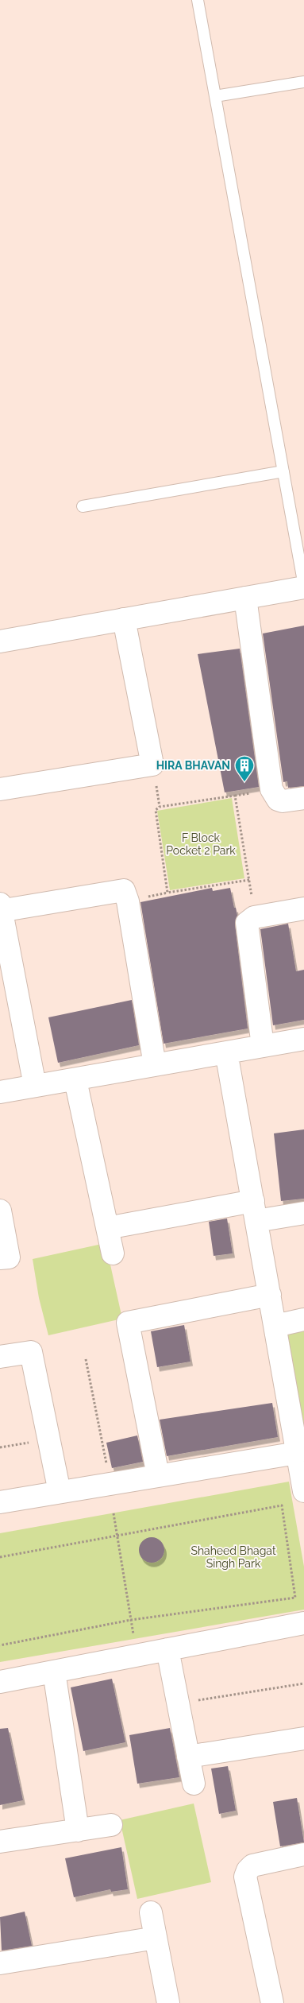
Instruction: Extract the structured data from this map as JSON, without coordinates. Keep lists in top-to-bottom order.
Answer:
{
  "parks": ["F Block Pocket 2 Park", "Shaheed Bhagat Singh Park"],
  "places": {
    "building": ["HIRA BHAVAN"]
  }
}
